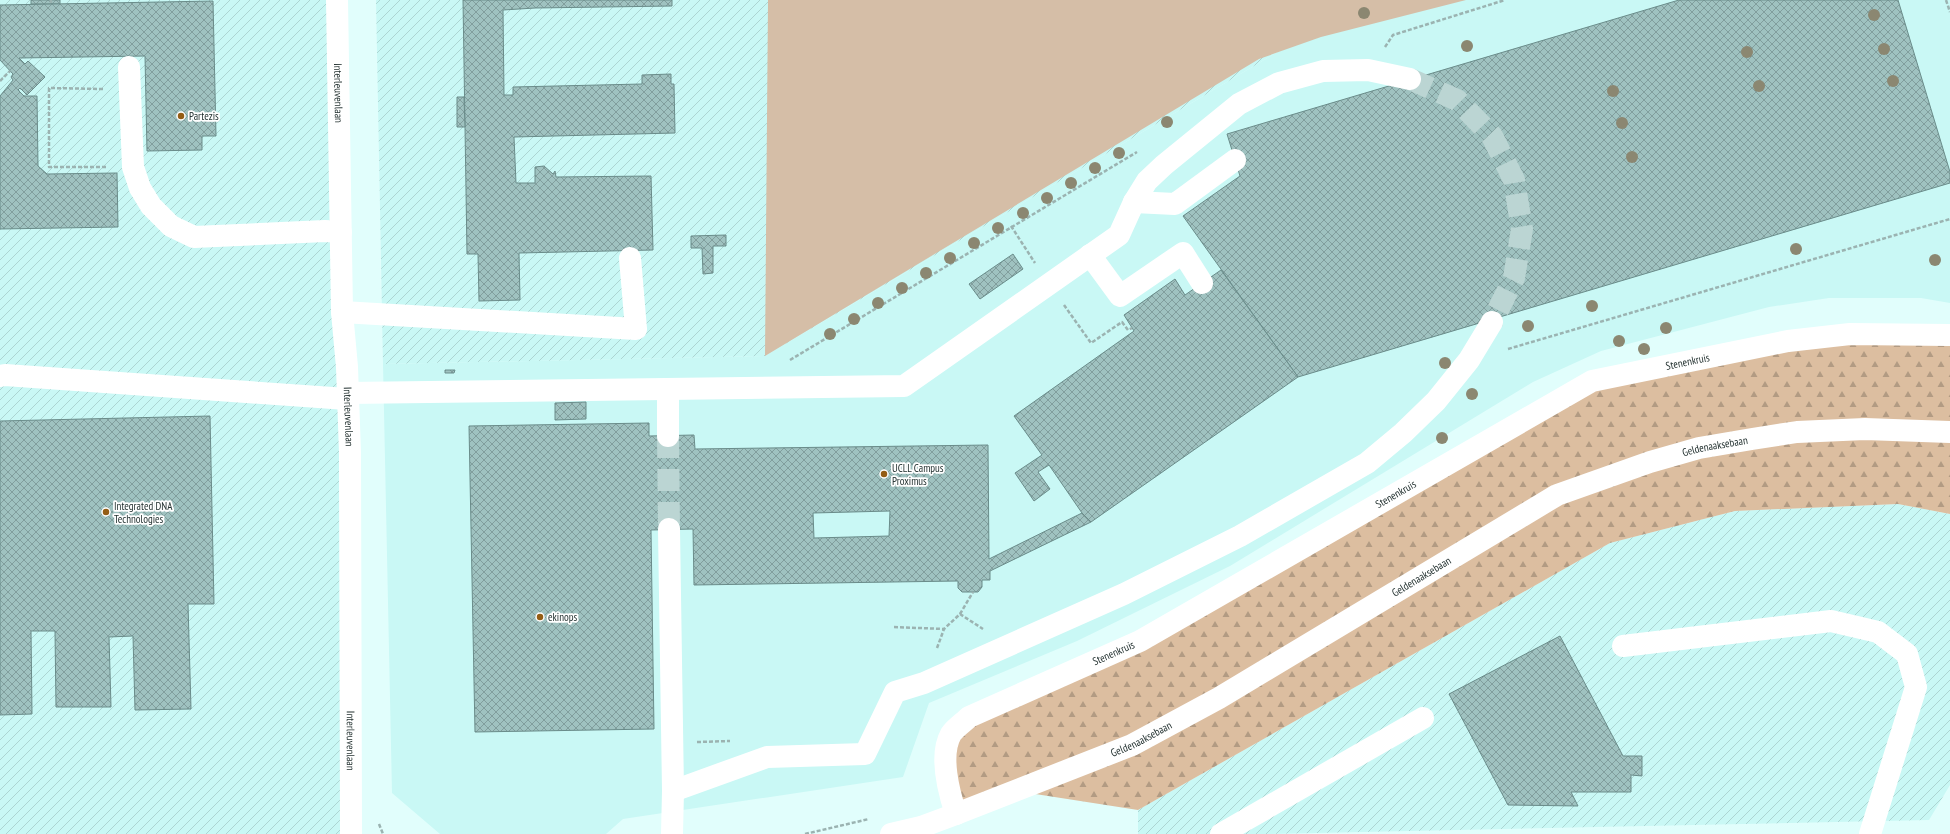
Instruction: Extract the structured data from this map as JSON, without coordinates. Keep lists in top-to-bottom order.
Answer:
{
  "streets": {
    "street": ["Interleuvenlaan", "Stenenkruis", "Geldenaaksebaan"]
  },
  "crossings": [
    ["Stenenkruis", "Geldenaaksebaan"]
  ],
  "places": [
    "Partezis",
    "UCLL Campus Proximus",
    "Integrated DNA Technologies",
    "ekinops"
  ]
}
